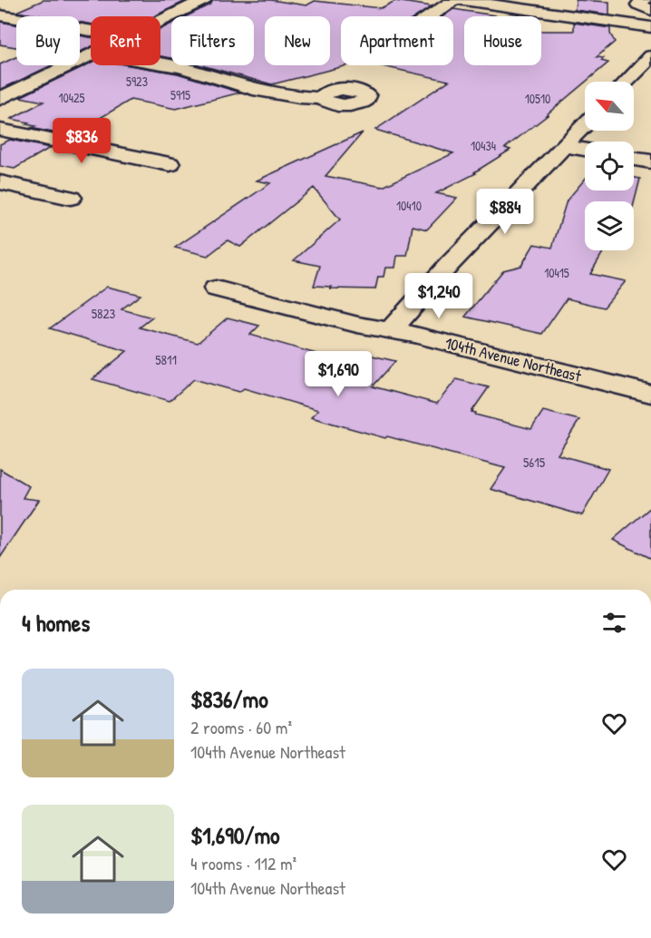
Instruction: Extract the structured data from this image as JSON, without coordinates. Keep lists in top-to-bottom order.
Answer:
{
  "streets": {
    "street": ["104th Avenue Northeast"]
  },
  "house_numbers": [
    "5923",
    "5915",
    "10425",
    "10510",
    "10434",
    "10410",
    "10415",
    "5823",
    "5811",
    "5615"
  ],
  "north": "top left",
  "page": {
    "chip": [
      "Buy",
      "Rent",
      "Filters",
      "New",
      "Apartment",
      "House"
    ],
    "price": [
      "$836",
      "$884",
      "$1,240",
      "$1,690"
    ],
    "heading": "4 homes",
    "list": [
      {
        "name": "$836/mo",
        "note": "2 rooms · 60 m² · 104th Avenue Northeast"
      },
      {
        "name": "$1,690/mo",
        "note": "4 rooms · 112 m² · 104th Avenue Northeast"
      }
    ]
  }
}
